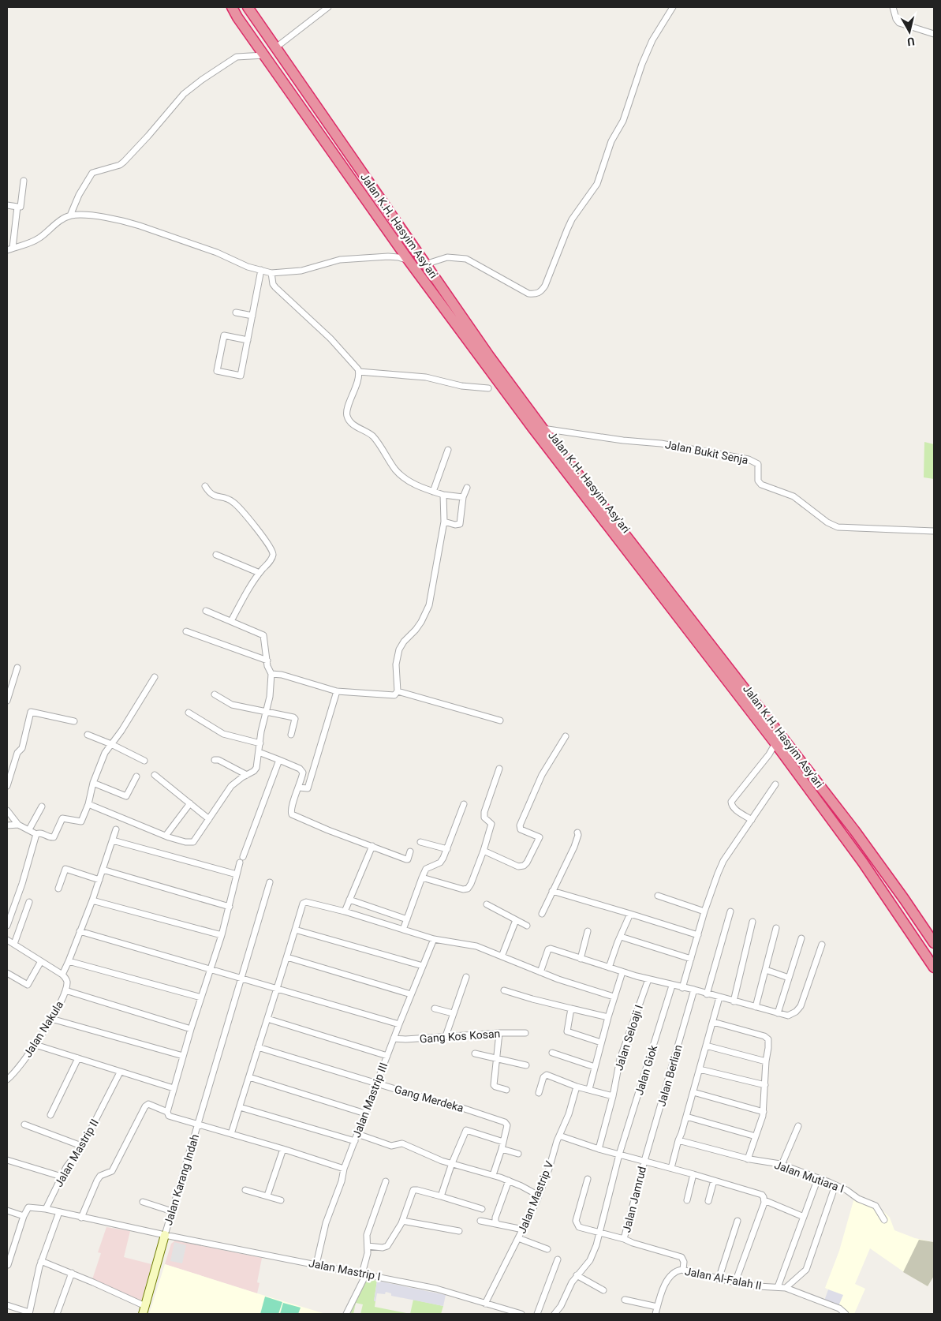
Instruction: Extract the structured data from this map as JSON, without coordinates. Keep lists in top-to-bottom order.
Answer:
{
  "streets": {
    "highway": ["Jalan K.H. Hasyim Asy'ari"],
    "street": [
      "Jalan Bukit Senja",
      "Jalan Nakula",
      "Gang Kos Kosan",
      "Jalan Seloaji I",
      "Jalan Giok",
      "Jalan Berlian",
      "Gang Merdeka",
      "Jalan Mastrip III",
      "Jalan Mastrip II",
      "Jalan Mutiara I",
      "Jalan Karang Indah",
      "Jalan Mastrip V",
      "Jalan Jamrud",
      "Jalan Mastrip I",
      "Jalan Al-Falah II"
    ]
  },
  "crossings": [
    ["Jalan K.H. Hasyim Asy'ari", "Jalan Bukit Senja"],
    ["Gang Kos Kosan", "Jalan Mastrip III"],
    ["Jalan Berlian", "Jalan Jamrud"],
    ["Gang Merdeka", "Jalan Mastrip III"],
    ["Jalan Mastrip III", "Jalan Mastrip I"],
    ["Jalan Karang Indah", "Jalan Mastrip I"],
    ["Jalan Mastrip V", "Jalan Mastrip I"]
  ],
  "north": "bottom"
}
